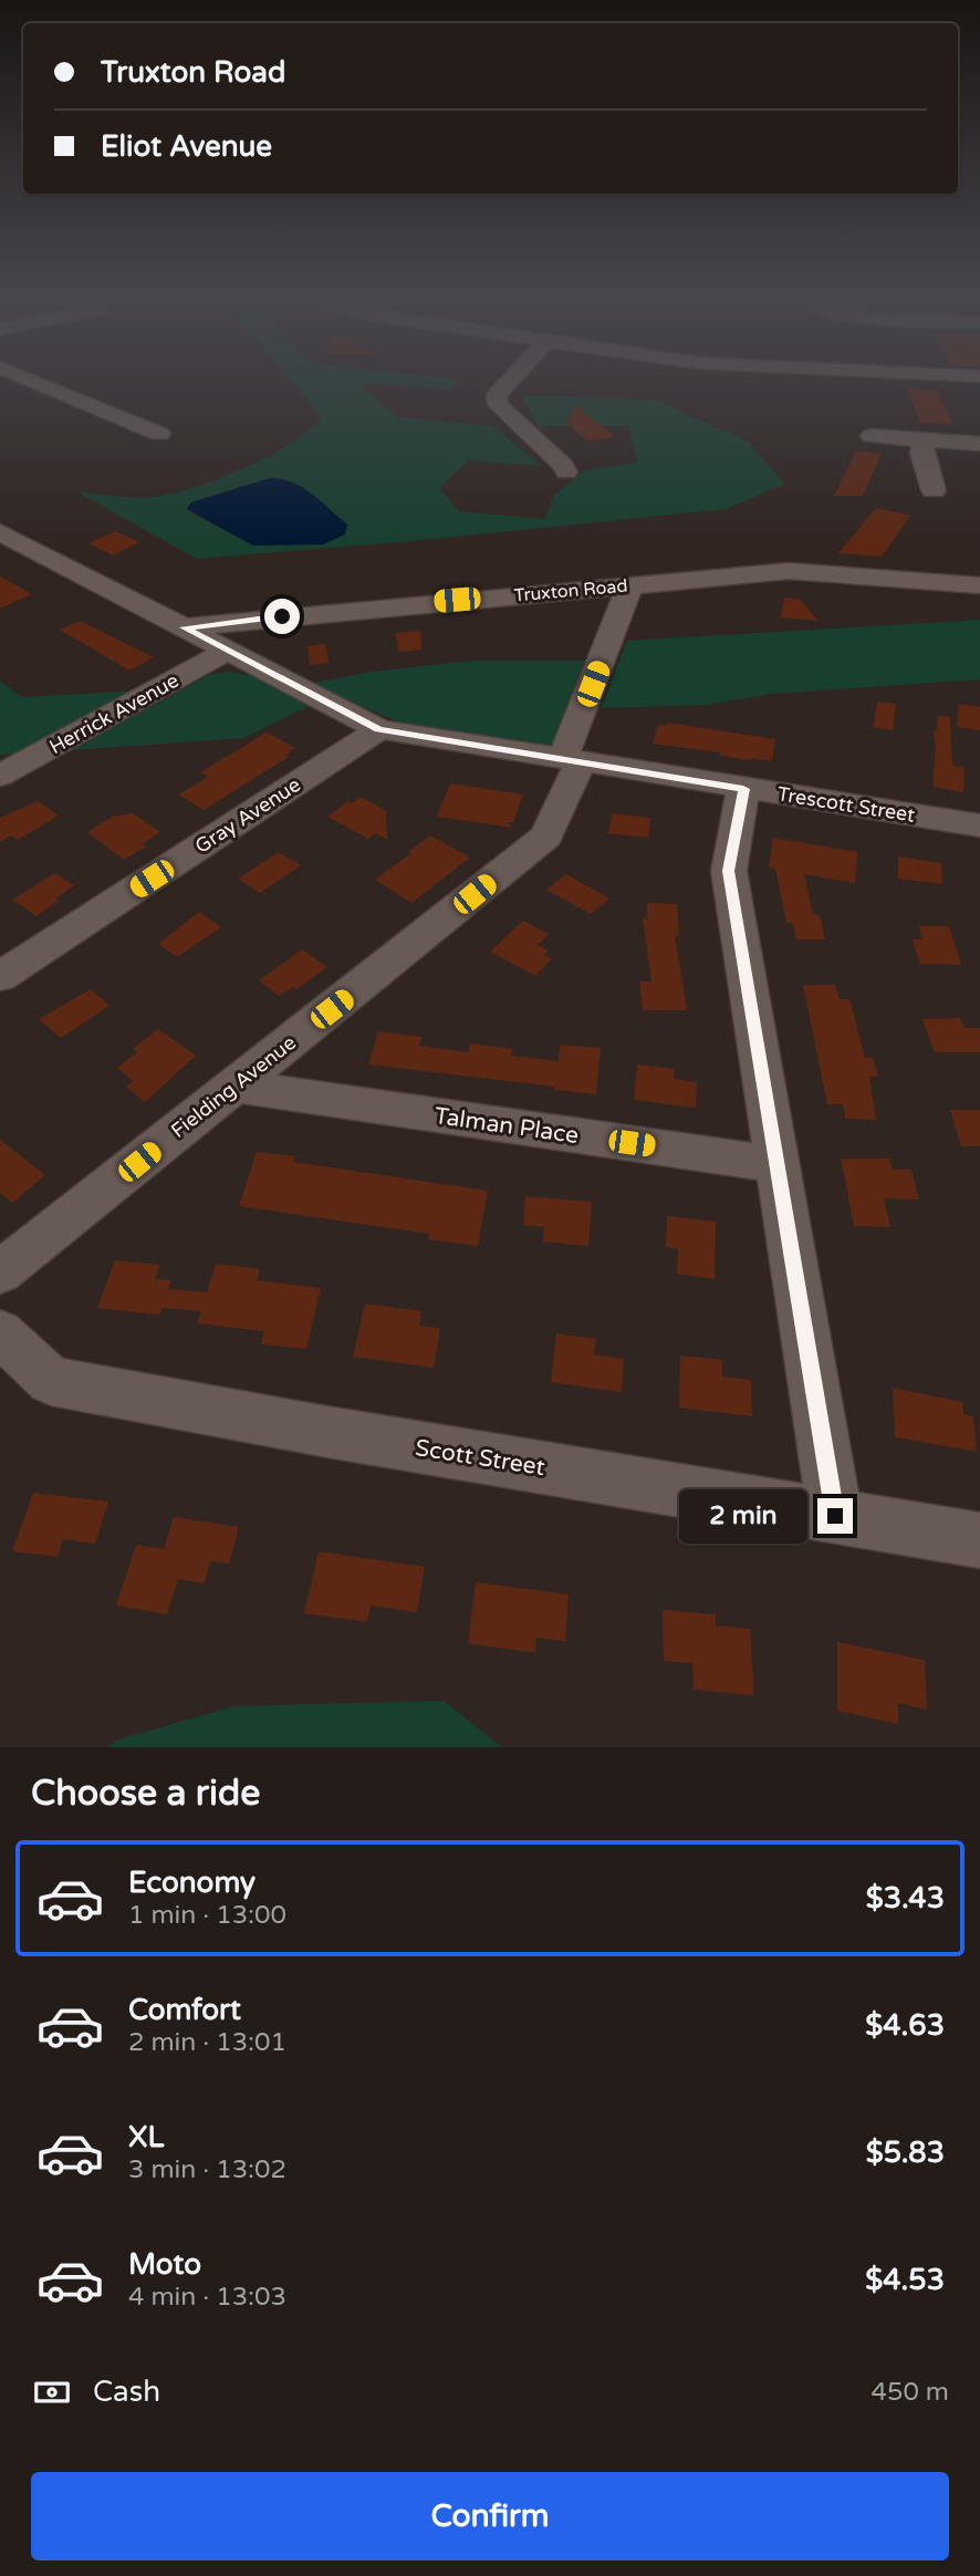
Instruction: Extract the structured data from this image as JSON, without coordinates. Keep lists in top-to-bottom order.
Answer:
{
  "streets": {
    "street": [
      "Truxton Road",
      "Herrick Avenue",
      "Trescott Street",
      "Gray Avenue",
      "Fielding Avenue",
      "Talman Place",
      "Scott Street"
    ]
  },
  "crossings": [
    ["Truxton Road", "Trescott Street"],
    ["Truxton Road", "Fielding Avenue"],
    ["Herrick Avenue", "Trescott Street"],
    ["Trescott Street", "Gray Avenue"],
    ["Trescott Street", "Fielding Avenue"],
    ["Fielding Avenue", "Talman Place"]
  ],
  "page": {
    "banner": ["Truxton Road", "Eliot Avenue"],
    "bubble": "2 min",
    "heading": "Choose a ride",
    "list": [
      {
        "name": "Economy",
        "note": "1 min · 13:00",
        "value": "$3.43"
      },
      {
        "name": "Comfort",
        "note": "2 min · 13:01",
        "value": "$4.63"
      },
      {
        "name": "XL",
        "note": "3 min · 13:02",
        "value": "$5.83"
      },
      {
        "name": "Moto",
        "note": "4 min · 13:03",
        "value": "$4.53"
      }
    ],
    "pay": ["Cash", "450 m"],
    "buttons": "Confirm"
  }
}
